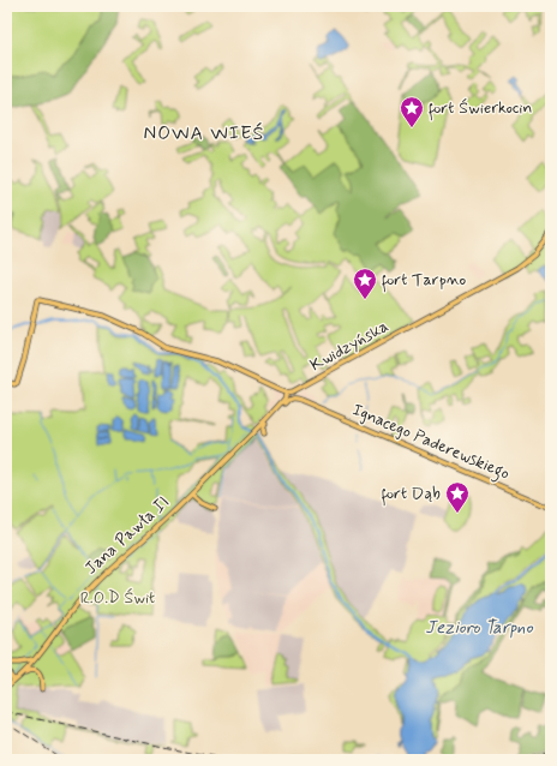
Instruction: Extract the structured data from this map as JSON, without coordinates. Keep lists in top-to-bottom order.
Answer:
{
  "streets": {
    "main road": ["Kwidzyńska", "Ignacego Paderewskiego", "Jana Pawła II"]
  },
  "crossings": [
    ["Kwidzyńska", "Ignacego Paderewskiego"],
    ["Kwidzyńska", "Jana Pawła II"],
    ["Ignacego Paderewskiego", "Jana Pawła II"]
  ],
  "districts": ["NOWA WIEŚ"],
  "water": ["Jezioro Tarpno"],
  "parks": ["R.O.D Świt"],
  "places": {
    "place": ["fort Świerkocin", "fort Tarpno", "fort Dąb"]
  }
}
